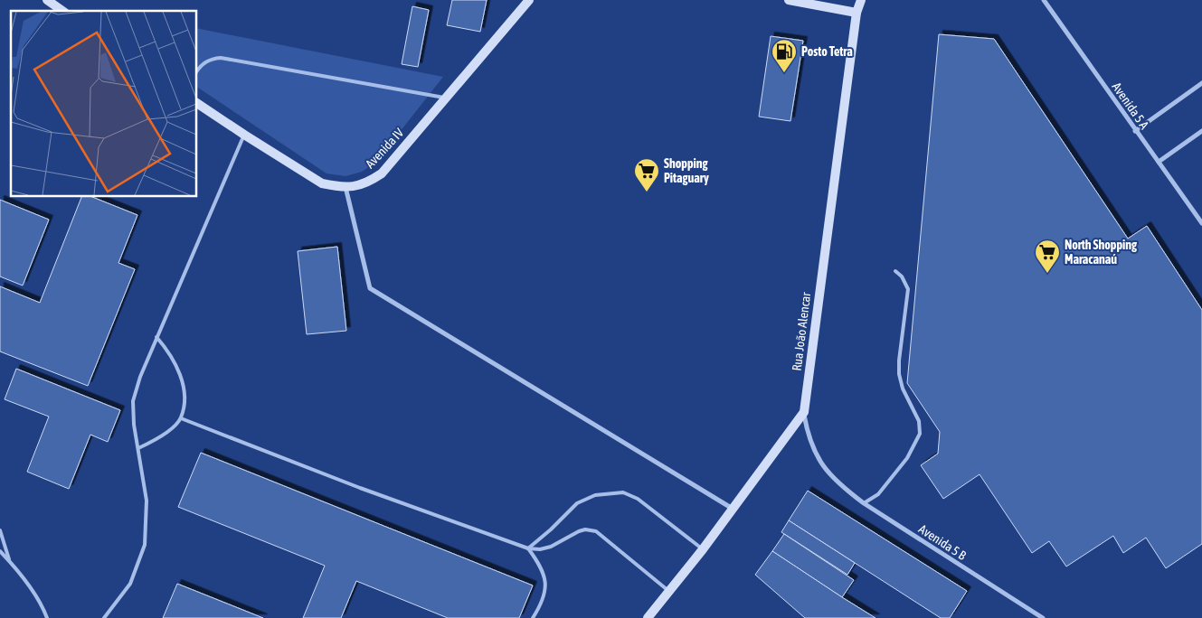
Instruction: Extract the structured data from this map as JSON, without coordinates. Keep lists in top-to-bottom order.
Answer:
{
  "streets": {
    "street": [
      "Avenida 5 A",
      "Avenida IV",
      "Rua João Alencar",
      "Avenida 5 B"
    ]
  },
  "crossings": [
    ["Rua João Alencar", "Avenida 5 B"]
  ],
  "places": {
    "fuel station": ["Posto Tetra"],
    "supermarket": ["Shopping Pitaguary", "North Shopping Maracanaú"]
  }
}
